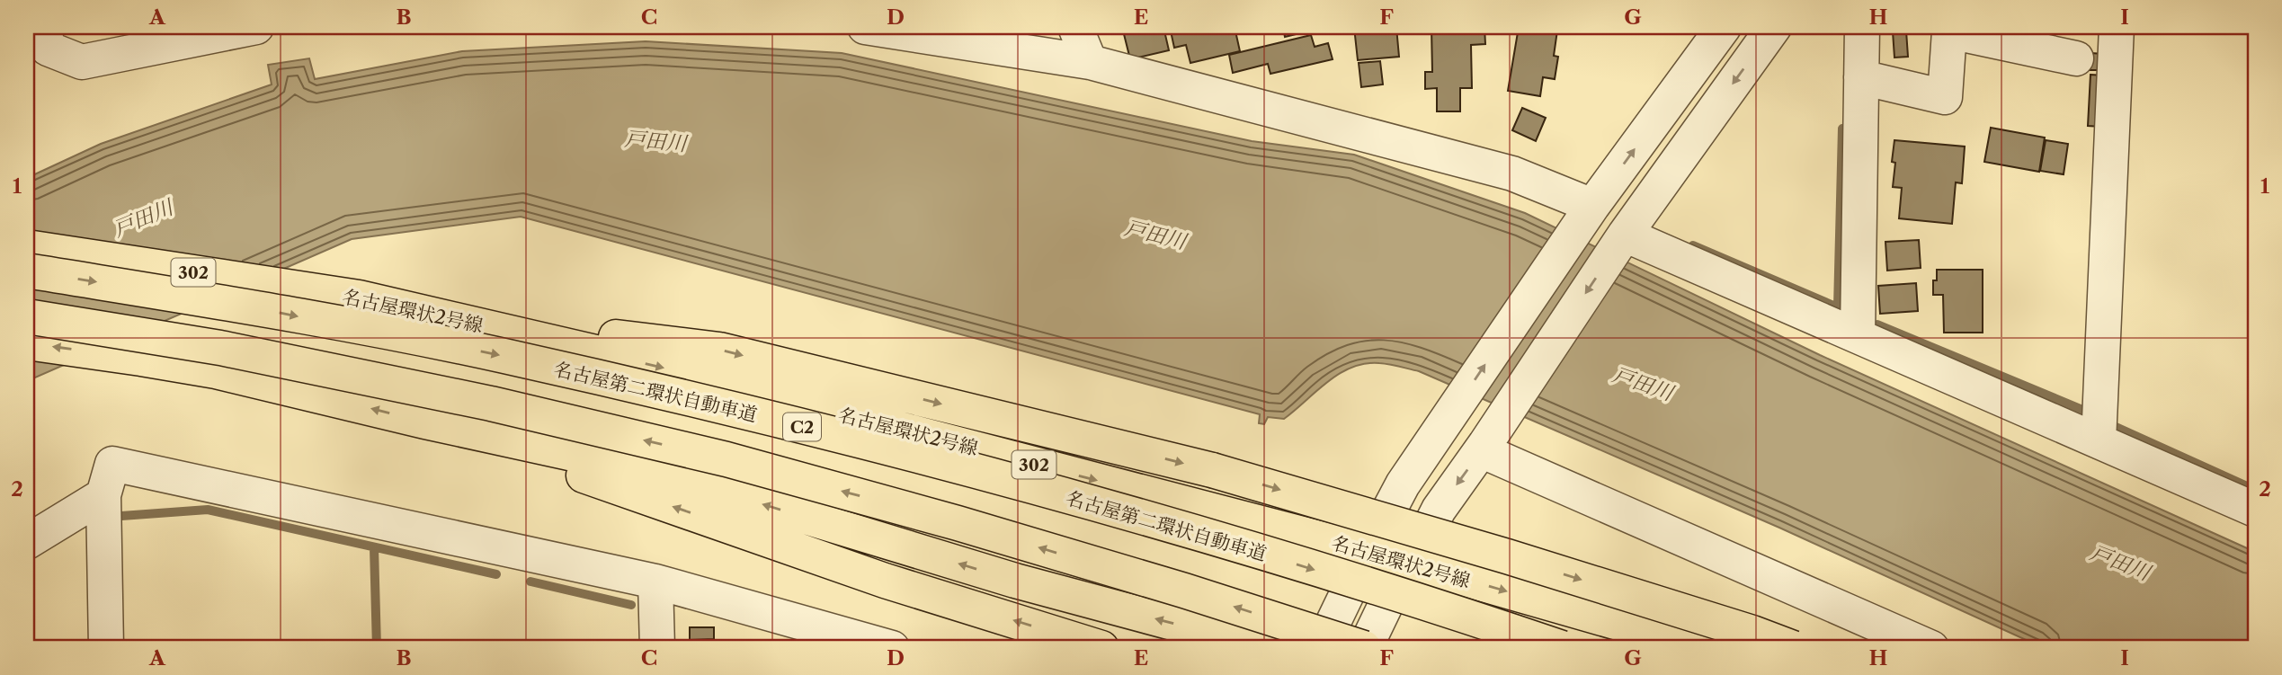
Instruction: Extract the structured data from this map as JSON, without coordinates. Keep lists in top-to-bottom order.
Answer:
{
  "streets": {
    "highway": [
      "302",
      "名古屋環状2号線",
      "名古屋第二環状自動車道",
      "C2"
    ]
  },
  "water": ["戸田川"],
  "grid": {
    "columns": [
      "A",
      "B",
      "C",
      "D",
      "E",
      "F",
      "G",
      "H",
      "I"
    ],
    "rows": ["1", "2"]
  }
}
